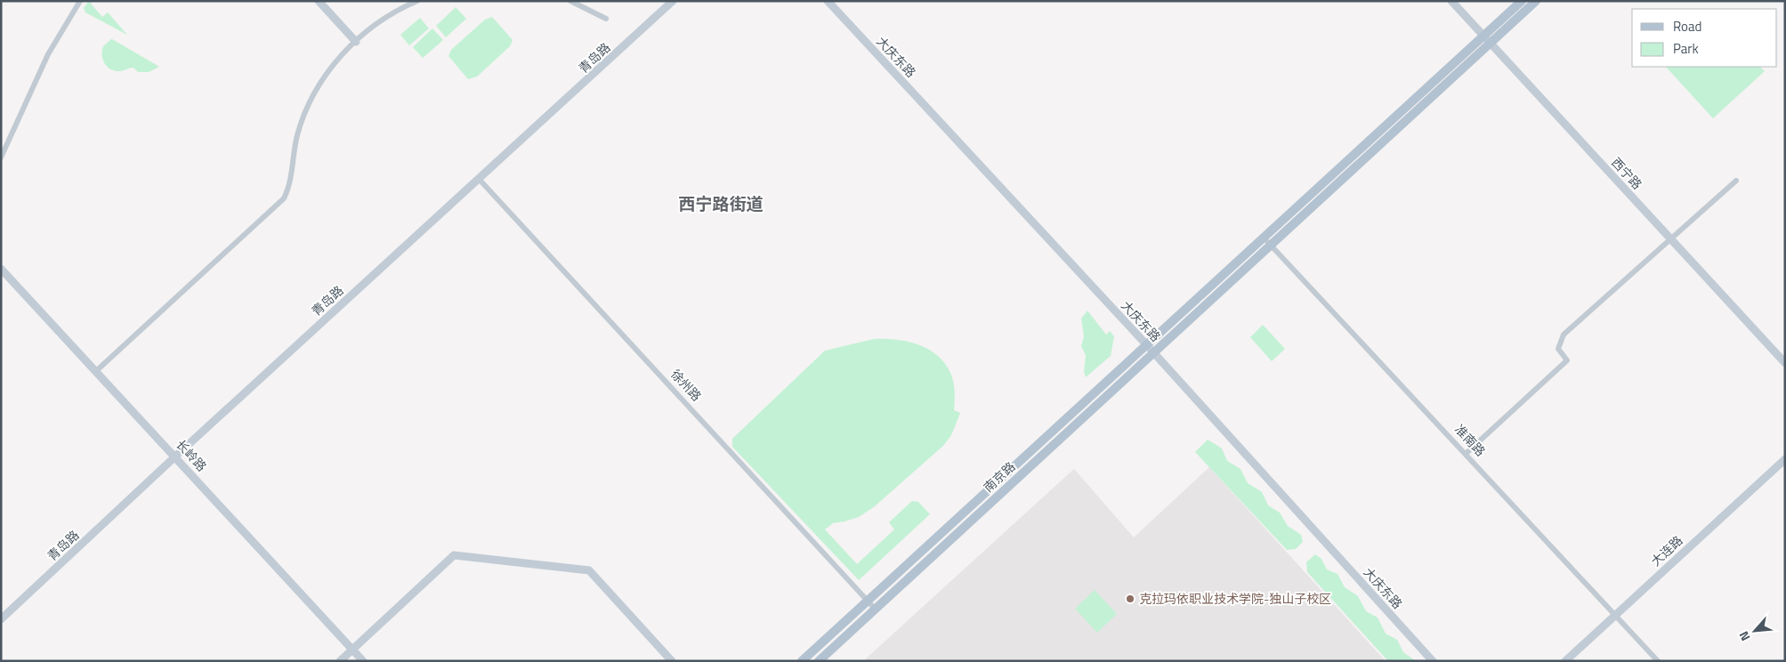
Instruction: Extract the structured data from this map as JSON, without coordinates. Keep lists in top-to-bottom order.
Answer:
{
  "streets": {
    "main road": ["南京路"],
    "street": [
      "大庆东路",
      "青岛路",
      "西宁路",
      "徐州路",
      "准南路",
      "长岭路",
      "大连路"
    ]
  },
  "crossings": [
    ["大庆东路", "南京路"],
    ["青岛路", "徐州路"],
    ["青岛路", "长岭路"],
    ["西宁路", "南京路"],
    ["徐州路", "南京路"],
    ["准南路", "南京路"],
    ["准南路", "大连路"]
  ],
  "districts": ["西宁路街道"],
  "places": ["克拉玛依职业技术学院-独山子校区"],
  "legend": ["Road", "Park"],
  "north": "bottom left"
}
